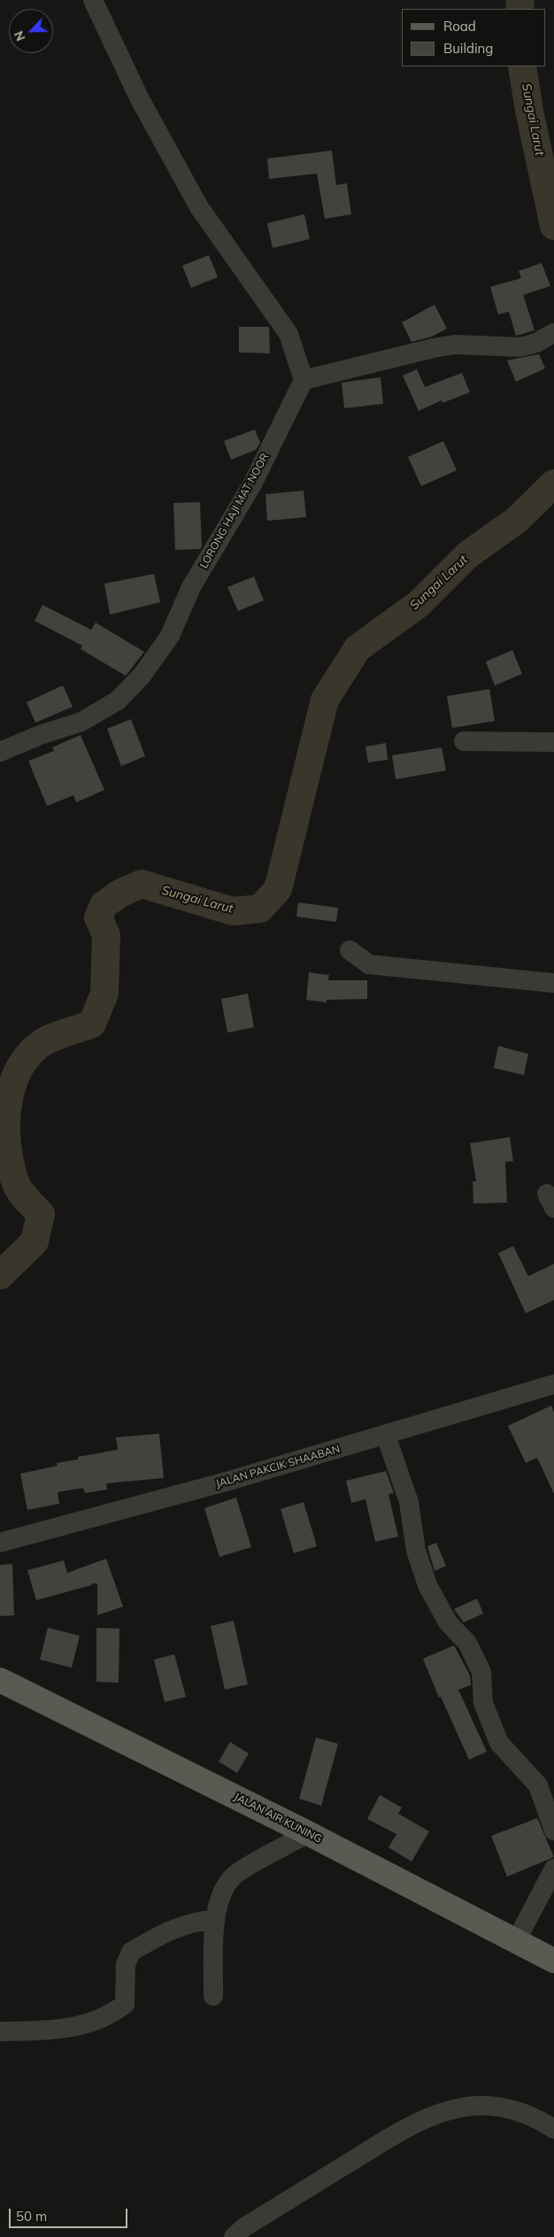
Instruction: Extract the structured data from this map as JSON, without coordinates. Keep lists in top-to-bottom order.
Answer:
{
  "streets": {
    "main road": ["JALAN AIR KUNING"],
    "street": ["LORONG HAJI MAT NOOR", "JALAN PAKCIK SHAABAN"]
  },
  "water": ["Sungai Larut"],
  "legend": ["Road", "Building"],
  "scale_bar": "50 m",
  "north": "bottom left"
}
